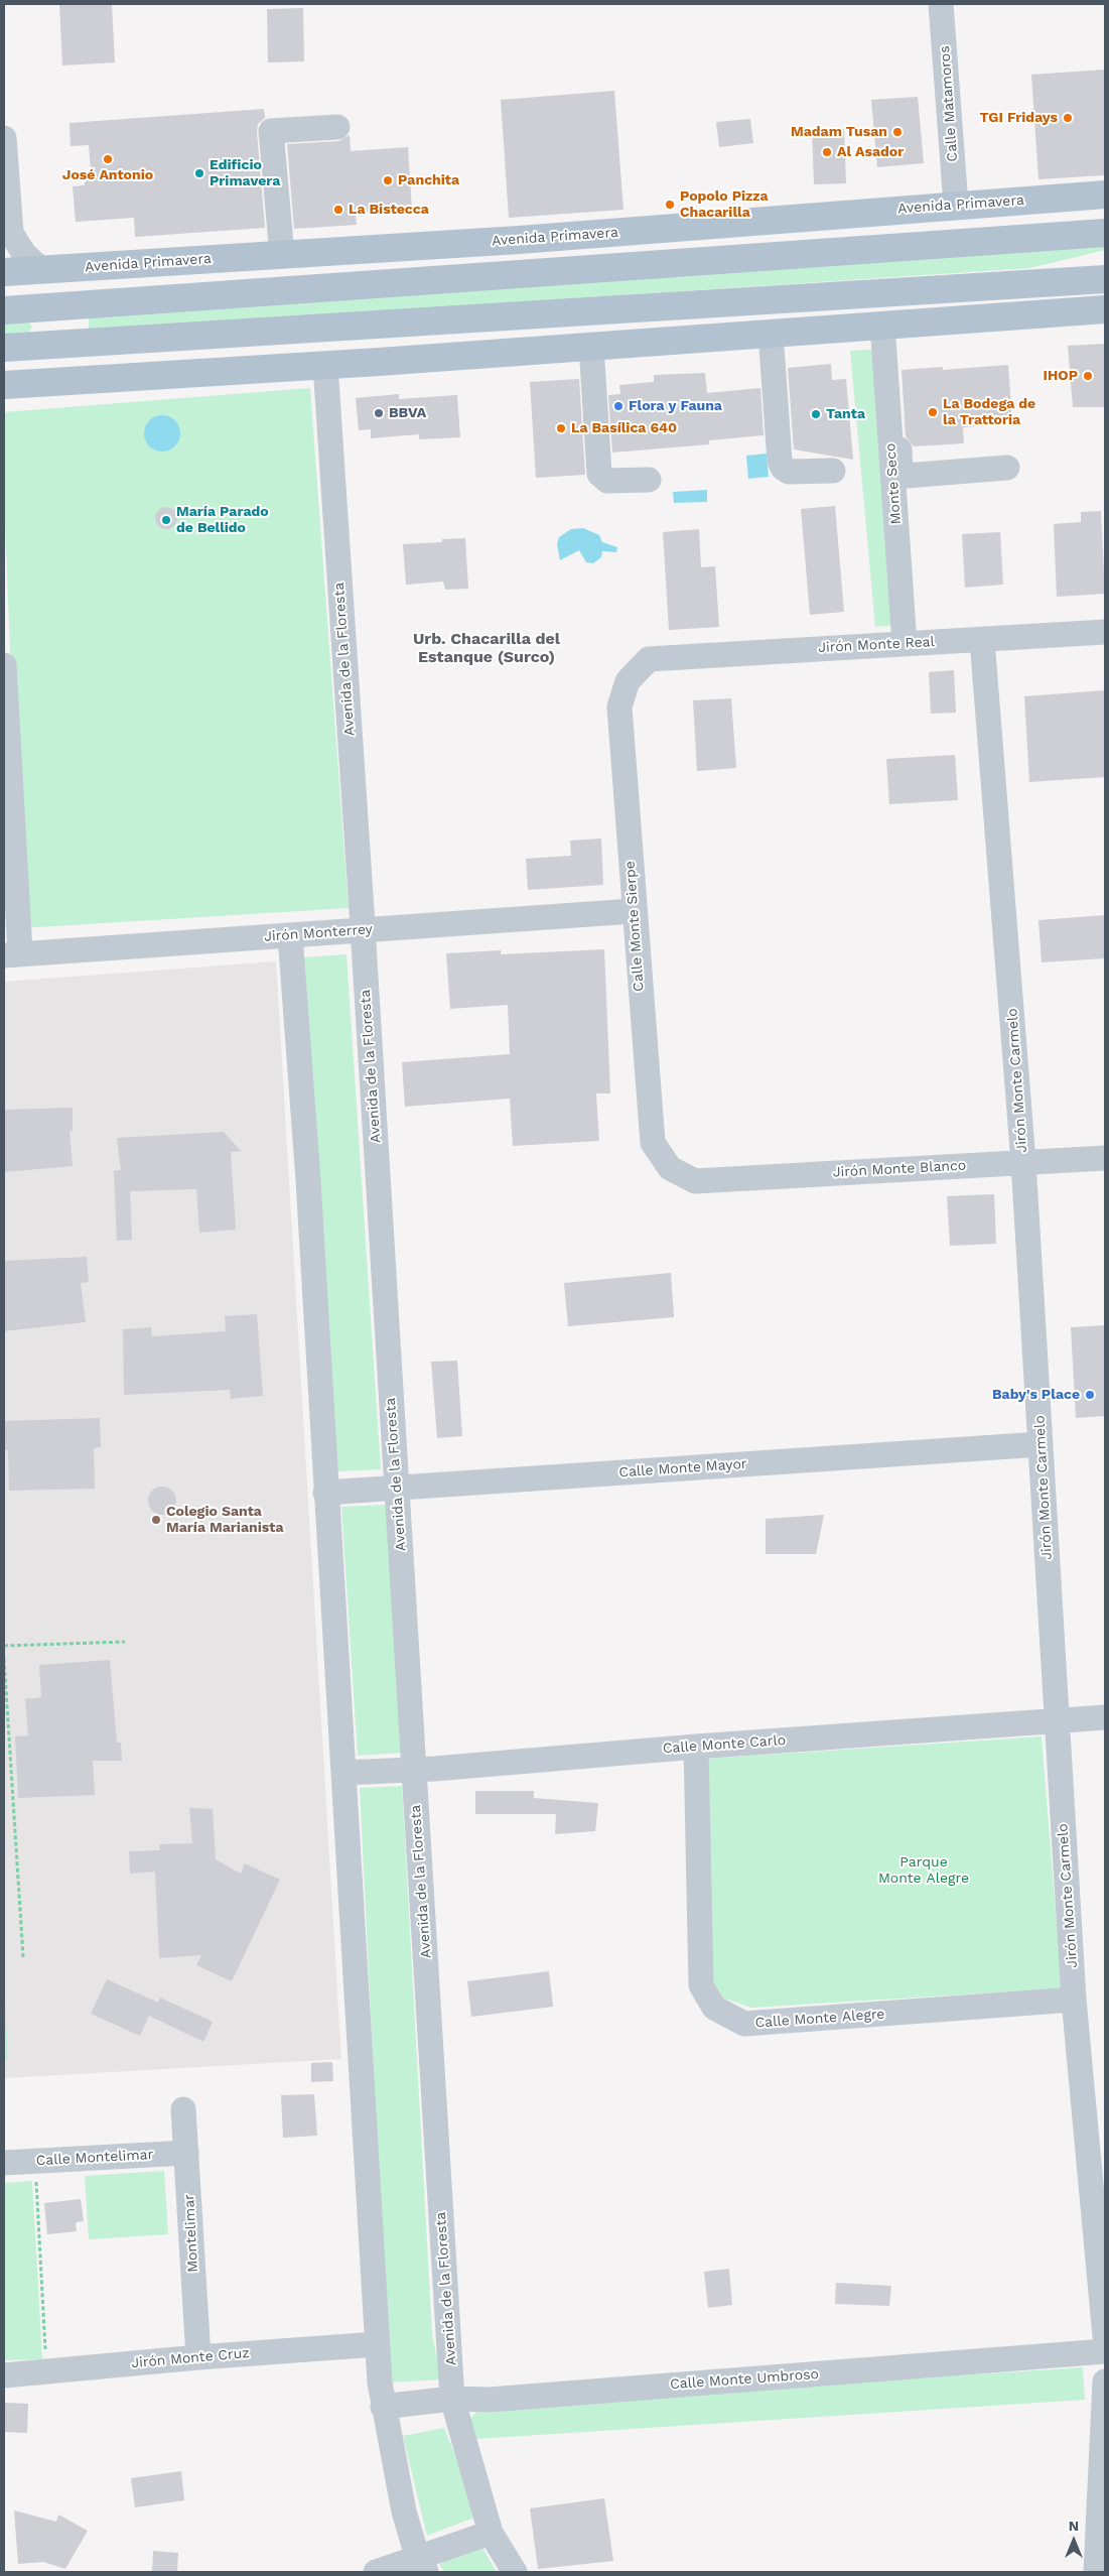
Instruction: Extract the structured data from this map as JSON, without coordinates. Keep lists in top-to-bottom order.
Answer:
{
  "streets": {
    "main road": ["Avenida Primavera"],
    "street": [
      "Calle Matamoros",
      "Monte Seco",
      "Jirón Monte Real",
      "Avenida de la Floresta",
      "Calle Monte Sierpe",
      "Jirón Monterrey",
      "Jirón Monte Carmelo",
      "Jirón Monte Blanco",
      "Calle Monte Mayor",
      "Calle Monte Carlo",
      "Calle Monte Alegre",
      "Calle Montelimar",
      "Montelimar",
      "Jirón Monte Cruz",
      "Calle Monte Umbroso"
    ]
  },
  "crossings": [
    ["Calle Matamoros", "Avenida Primavera"],
    ["Monte Seco", "Jirón Monte Real"],
    ["Jirón Monte Real", "Calle Monte Sierpe"],
    ["Jirón Monte Real", "Jirón Monte Carmelo"],
    ["Avenida de la Floresta", "Jirón Monterrey"],
    ["Avenida de la Floresta", "Calle Monte Mayor"],
    ["Avenida de la Floresta", "Calle Monte Carlo"],
    ["Avenida de la Floresta", "Calle Monte Umbroso"],
    ["Calle Monte Sierpe", "Jirón Monterrey"],
    ["Calle Monte Sierpe", "Jirón Monte Blanco"],
    ["Jirón Monte Carmelo", "Jirón Monte Blanco"],
    ["Jirón Monte Carmelo", "Calle Monte Mayor"],
    ["Jirón Monte Carmelo", "Calle Monte Carlo"],
    ["Jirón Monte Carmelo", "Calle Monte Alegre"],
    ["Calle Monte Carlo", "Calle Monte Alegre"],
    ["Calle Montelimar", "Montelimar"],
    ["Montelimar", "Jirón Monte Cruz"]
  ],
  "districts": ["Urb. Chacarilla del Estanque (Surco)"],
  "parks": ["Parque Monte Alegre"],
  "places": [
    "TGI Fridays",
    "Madam Tusan",
    "Al Asador",
    "José Antonio",
    "Edificio Primavera",
    "Panchita",
    "Popolo Pizza Chacarilla",
    "La Bistecca",
    "IHOP",
    "Flora y Fauna",
    "La Bodega de la Trattoria",
    "BBVA",
    "Tanta",
    "La Basílica 640",
    "María Parado de Bellido",
    "Baby's Place",
    "Colegio Santa María Marianista"
  ],
  "north": "top"
}
